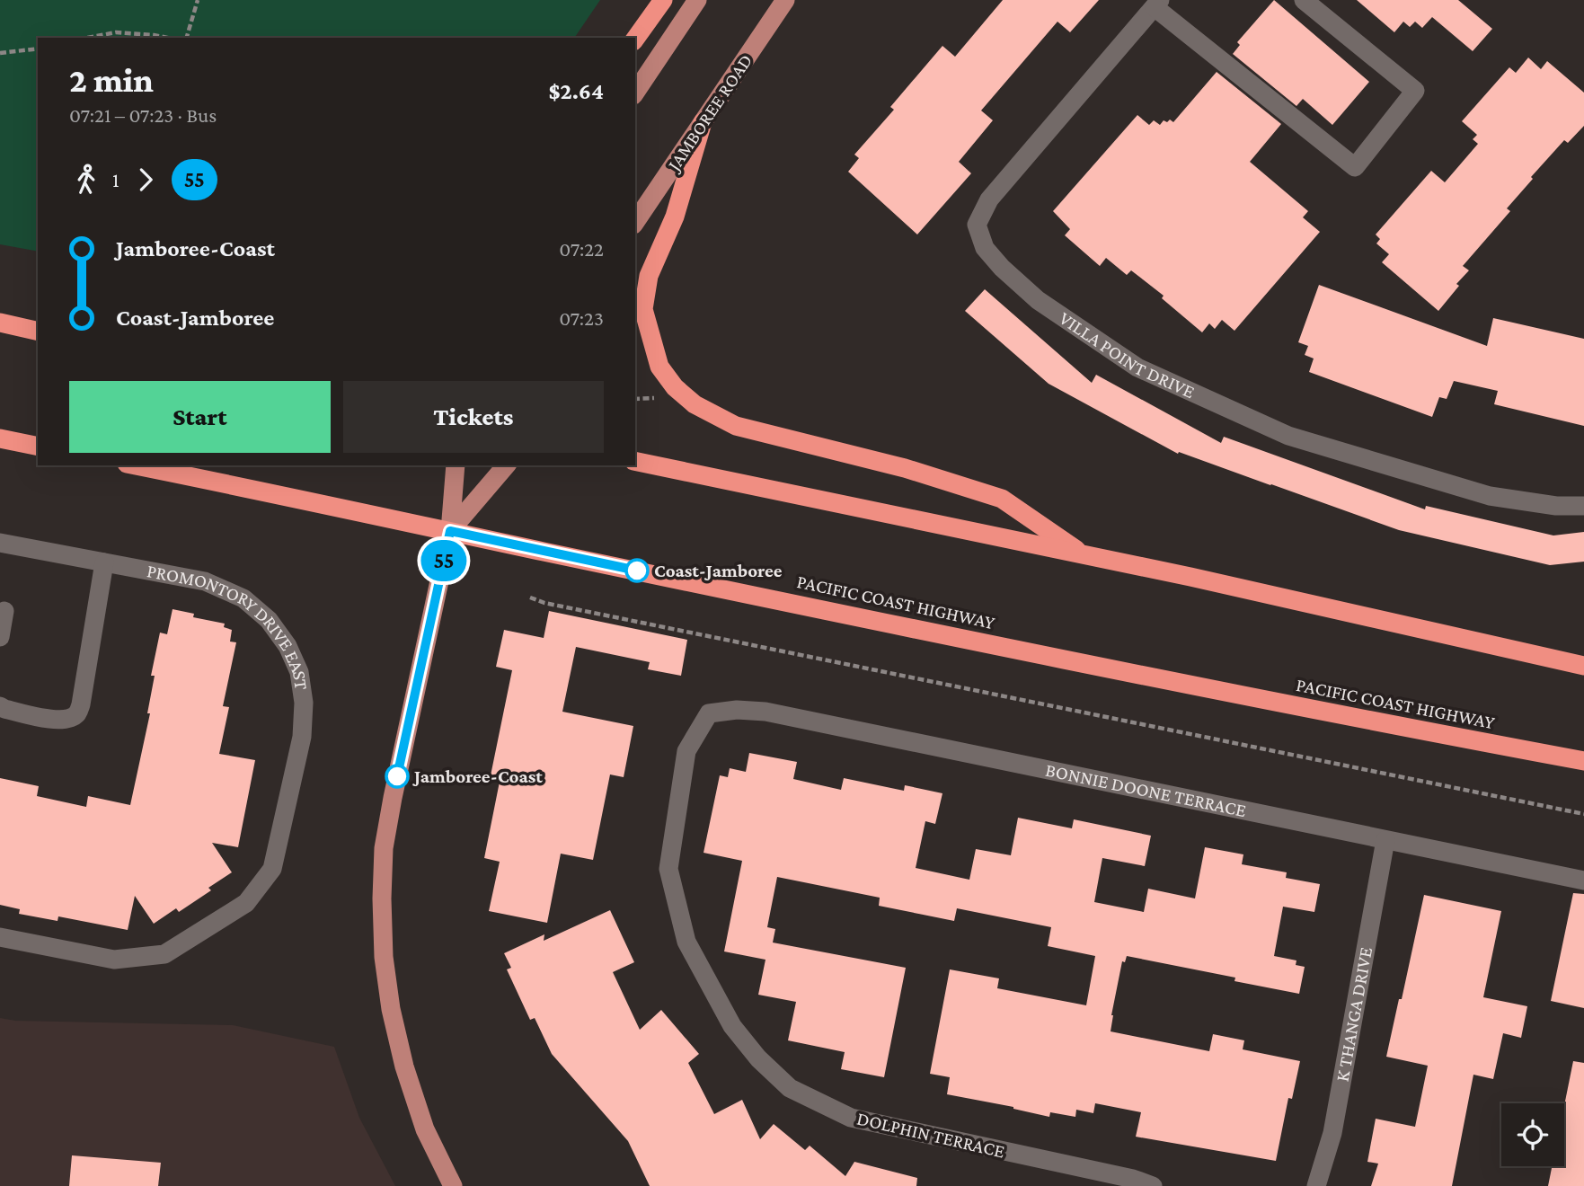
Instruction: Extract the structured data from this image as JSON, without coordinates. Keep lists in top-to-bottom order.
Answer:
{
  "streets": {
    "highway": ["PACIFIC COAST HIGHWAY"],
    "main road": ["JAMBOREE ROAD"],
    "street": [
      "VILLA POINT DRIVE",
      "PROMONTORY DRIVE EAST",
      "BONNIE DOONE TERRACE",
      "K THANGA DRIVE",
      "DOLPHIN TERRACE"
    ]
  },
  "crossings": [
    ["BONNIE DOONE TERRACE", "K THANGA DRIVE"],
    ["BONNIE DOONE TERRACE", "DOLPHIN TERRACE"]
  ],
  "places": ["Coast-Jamboree", "Jamboree-Coast"],
  "lines": ["bus line 55"],
  "page": {
    "on_map": "55",
    "heading": ["2 min", "07:21 – 07:23 · Bus", "$2.64"],
    "legs": ["1", "55"],
    "list": [
      {
        "name": "Jamboree-Coast",
        "value": "07:22"
      },
      {
        "name": "Coast-Jamboree",
        "value": "07:23"
      }
    ],
    "buttons": ["Start", "Tickets"]
  }
}
